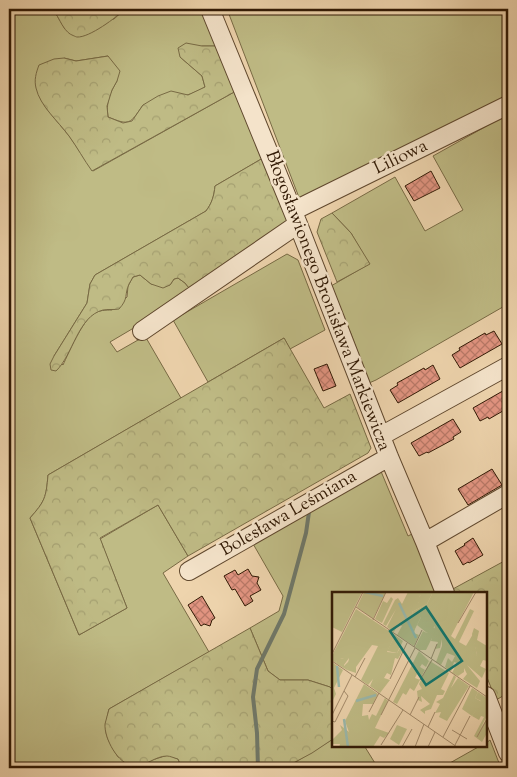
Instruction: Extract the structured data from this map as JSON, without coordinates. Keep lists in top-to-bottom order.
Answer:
{
  "streets": {
    "street": ["Liliowa", "Błogosławionego Bronisława Markiewicza", "Bolesława Leśmiana"]
  },
  "crossings": [
    ["Liliowa", "Błogosławionego Bronisława Markiewicza"],
    ["Błogosławionego Bronisława Markiewicza", "Bolesława Leśmiana"]
  ]
}
